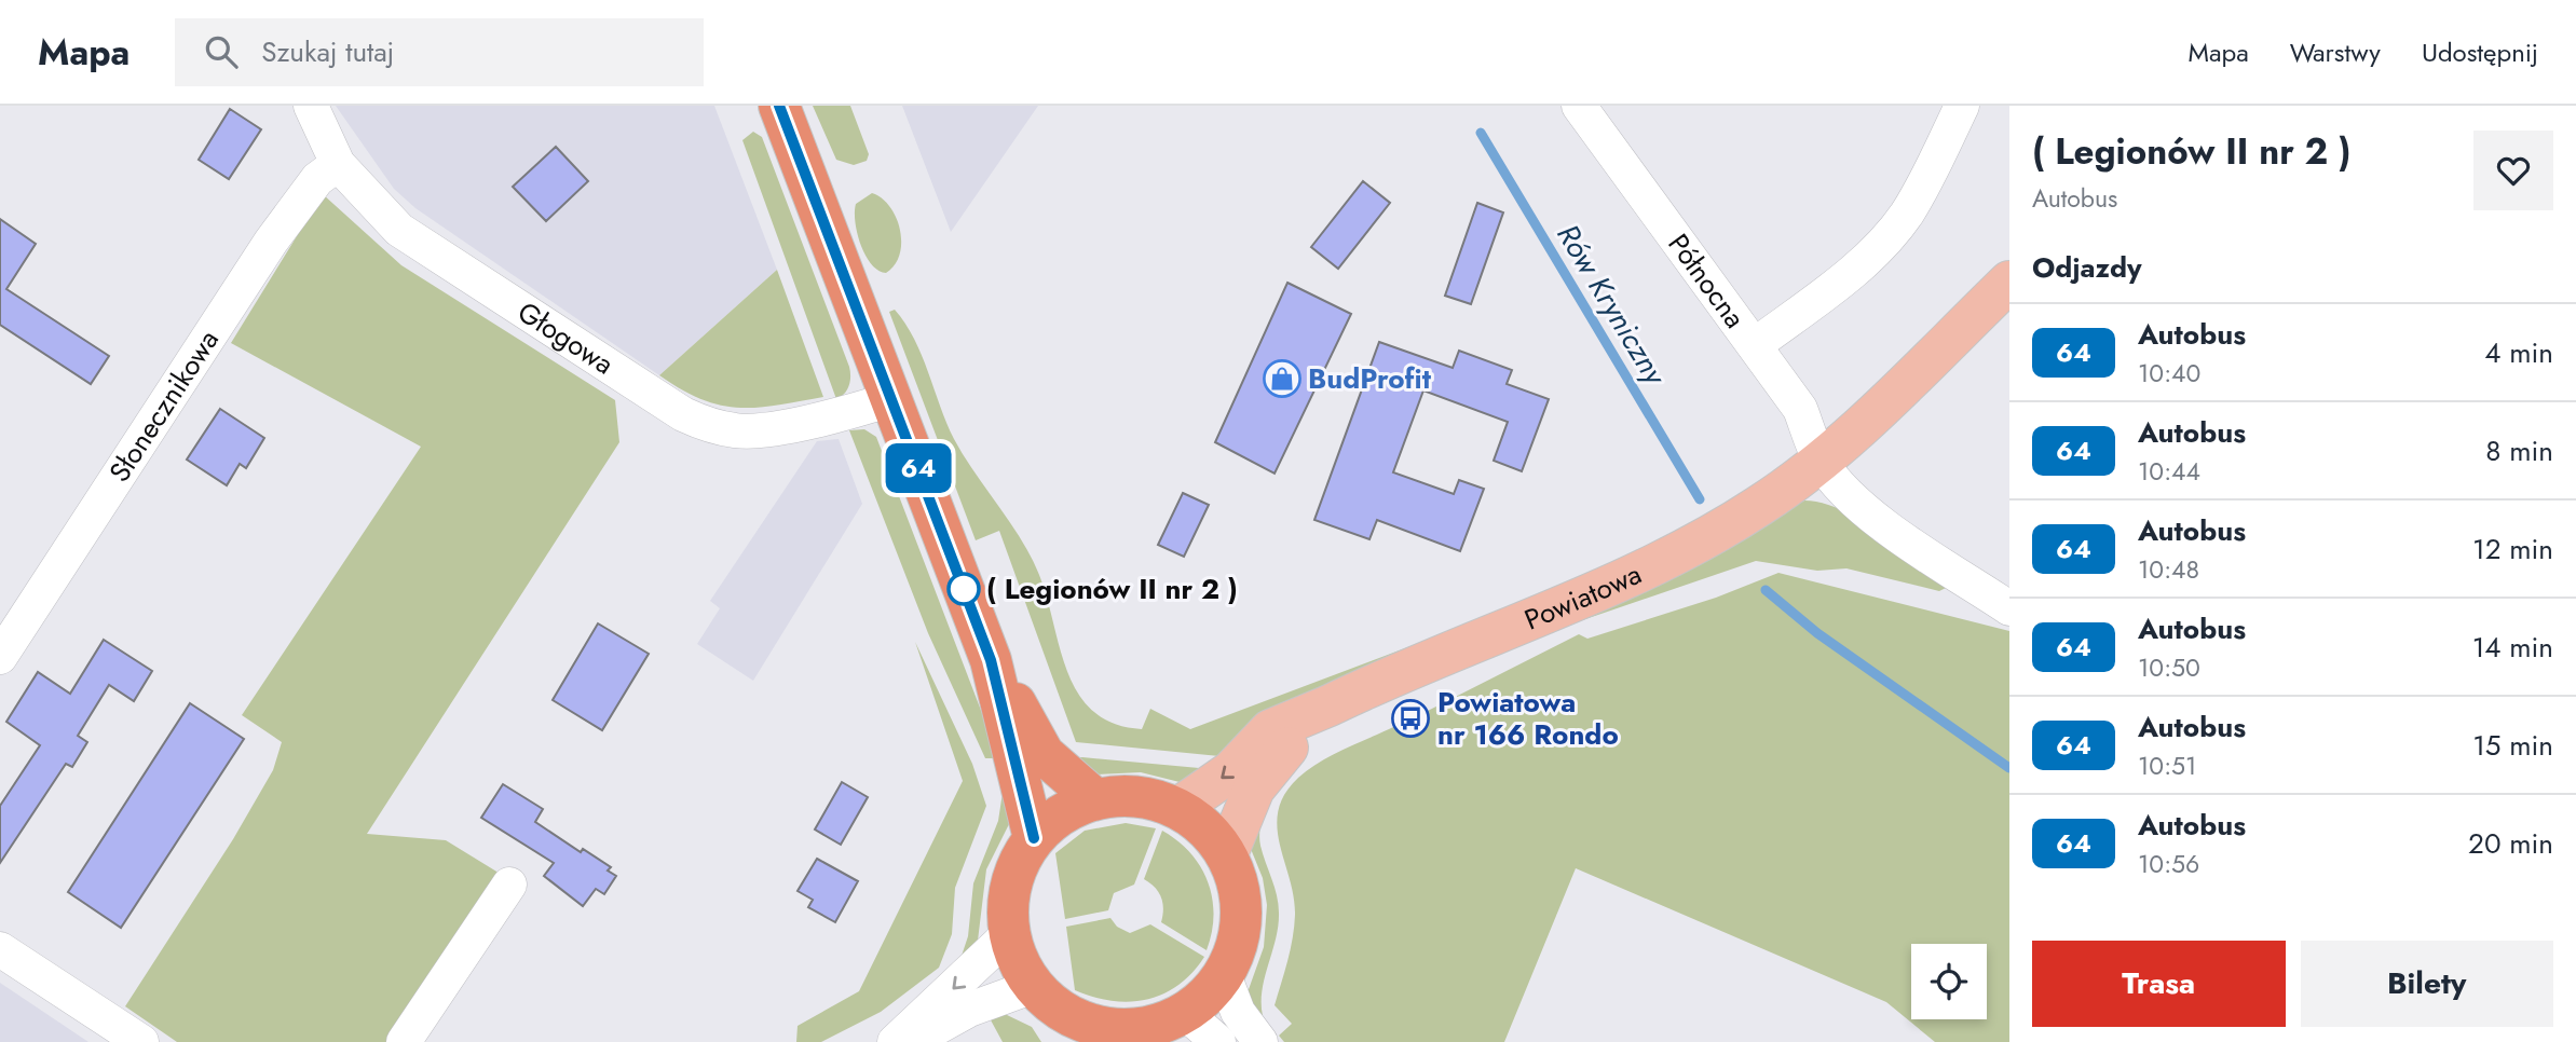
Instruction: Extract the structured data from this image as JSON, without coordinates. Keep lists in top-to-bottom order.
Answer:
{
  "streets": {
    "main road": ["Powiatowa"],
    "street": ["Północna", "Głogowa", "Słonecznikowa"]
  },
  "crossings": [
    ["Północna", "Powiatowa"],
    ["Głogowa", "Słonecznikowa"]
  ],
  "water": ["Rów Kryniczny"],
  "places": {
    "shop": ["BudProfit"],
    "other": ["( Legionów II nr 2 )"],
    "bus stop": ["Powiatowa nr 166 Rondo"]
  },
  "lines": ["bus line 64"],
  "page": {
    "header": "Mapa",
    "search": "Szukaj tutaj",
    "nav": ["Mapa", "Warstwy", "Udostępnij"],
    "on_map": "64",
    "heading": [
      ["( Legionów II nr 2 )", "Autobus"],
      "Odjazdy"
    ],
    "list": [
      {
        "mark": "64",
        "name": "Autobus",
        "note": "10:40",
        "value": "4 min"
      },
      {
        "mark": "64",
        "name": "Autobus",
        "note": "10:44",
        "value": "8 min"
      },
      {
        "mark": "64",
        "name": "Autobus",
        "note": "10:48",
        "value": "12 min"
      },
      {
        "mark": "64",
        "name": "Autobus",
        "note": "10:50",
        "value": "14 min"
      },
      {
        "mark": "64",
        "name": "Autobus",
        "note": "10:51",
        "value": "15 min"
      },
      {
        "mark": "64",
        "name": "Autobus",
        "note": "10:56",
        "value": "20 min"
      }
    ],
    "buttons": ["Trasa", "Bilety"]
  }
}
